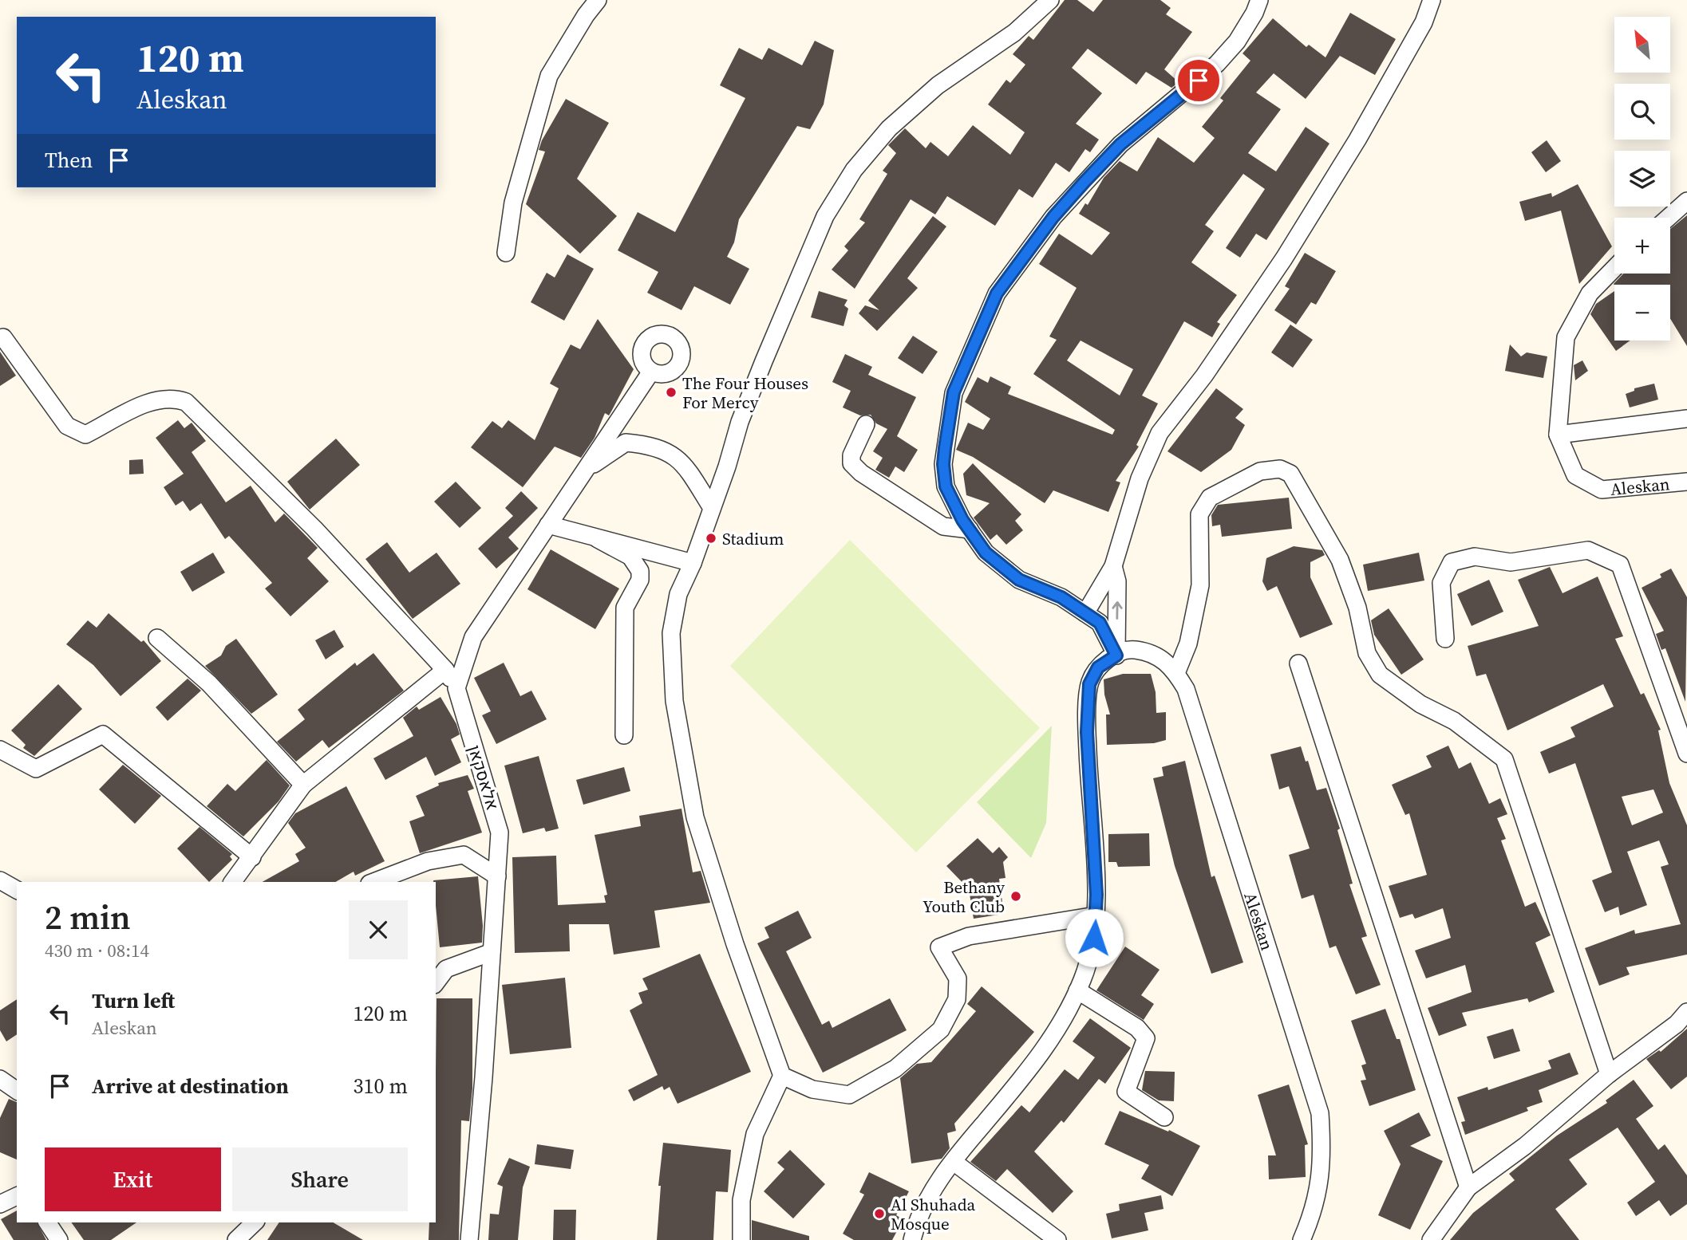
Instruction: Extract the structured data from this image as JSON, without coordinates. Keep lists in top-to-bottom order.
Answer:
{
  "streets": {
    "street": ["Aleskan", "אלאסקאן"]
  },
  "places": [
    "The Four Houses For Mercy",
    "Stadium",
    "Bethany Youth Club",
    "Al Shuhada Mosque"
  ],
  "north": "top left",
  "page": {
    "map_buttons": ["+", "−"],
    "turn": ["120 m", "Aleskan"],
    "then": "Then",
    "heading": ["2 min", "430 m · 08:14"],
    "list": [
      {
        "name": "Turn left",
        "note": "Aleskan",
        "value": "120 m"
      },
      {
        "name": "Arrive at destination",
        "value": "310 m"
      }
    ],
    "buttons": ["Exit", "Share"]
  }
}
